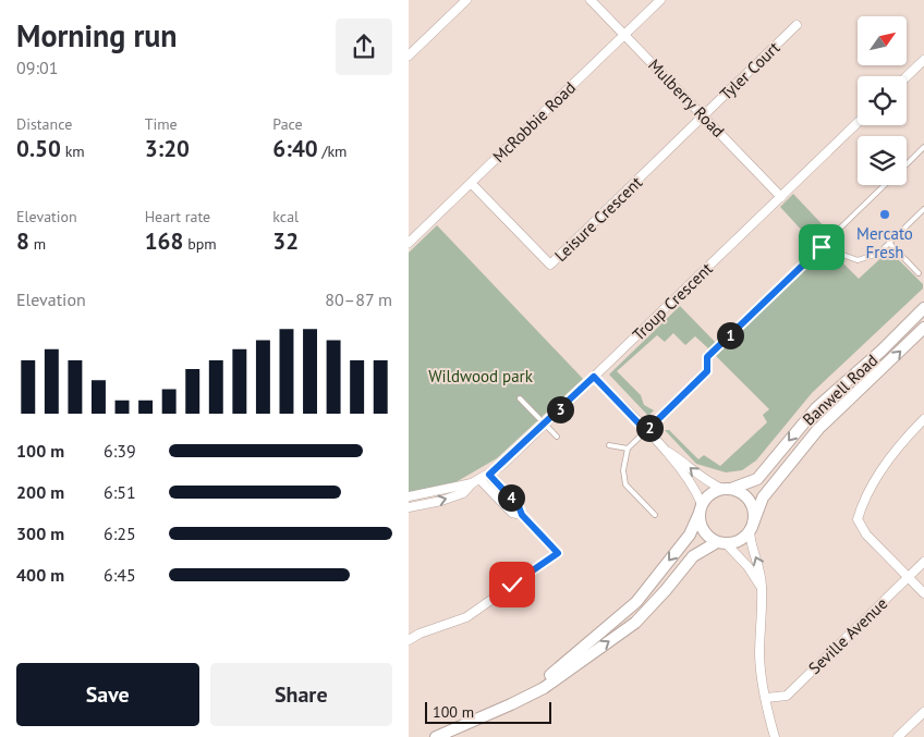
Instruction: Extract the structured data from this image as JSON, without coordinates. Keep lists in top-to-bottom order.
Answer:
{
  "streets": {
    "main road": ["Banwell Road"],
    "street": [
      "Tyler Court",
      "Mulberry Road",
      "McRobbie Road",
      "Leisure Crescent",
      "Troup Crescent",
      "Seville Avenue"
    ]
  },
  "crossings": [
    ["Tyler Court", "Mulberry Road"],
    ["Tyler Court", "Leisure Crescent"],
    ["Mulberry Road", "McRobbie Road"],
    ["Mulberry Road", "Leisure Crescent"],
    ["Mulberry Road", "Troup Crescent"],
    ["McRobbie Road", "Leisure Crescent"]
  ],
  "parks": ["Wildwood park"],
  "places": ["Mercato Fresh"],
  "scale_bar": "100 m",
  "north": "top right",
  "page": {
    "heading": ["Morning run", "09:01"],
    "stats": [
      ["Distance", "0.50 km"],
      ["Time", "3:20"],
      ["Pace", "6:40 /km"],
      ["Elevation", "8 m"],
      ["Heart rate", "168 bpm"],
      ["kcal", "32"]
    ],
    "chart": ["Elevation", "80–87 m"],
    "pins": [
      "1",
      "3",
      "2",
      "4"
    ],
    "list": [
      {
        "name": "100 m",
        "note": "6:39"
      },
      {
        "name": "200 m",
        "note": "6:51"
      },
      {
        "name": "300 m",
        "note": "6:25"
      },
      {
        "name": "400 m",
        "note": "6:45"
      }
    ],
    "buttons": ["Save", "Share"],
    "scale": "100 m"
  }
}
